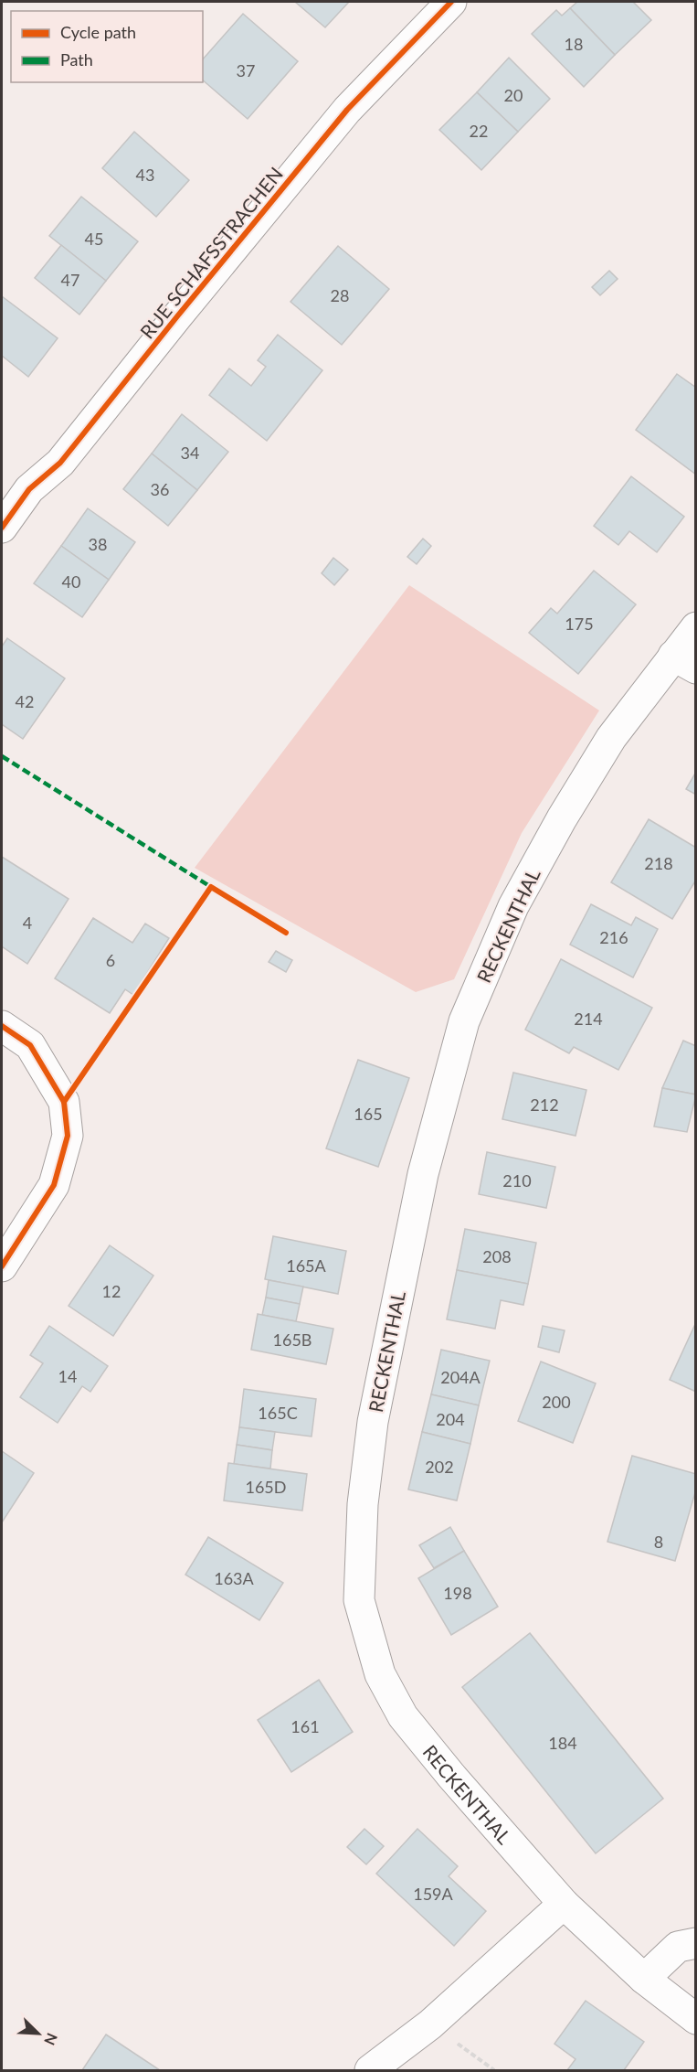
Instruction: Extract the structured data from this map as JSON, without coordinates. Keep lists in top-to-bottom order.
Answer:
{
  "streets": {
    "main road": ["RUE SCHAFSSTRACHEN", "RECKENTHAL"]
  },
  "house_numbers": [
    "18",
    "37",
    "20",
    "22",
    "43",
    "45",
    "47",
    "28",
    "34",
    "36",
    "38",
    "40",
    "175",
    "42",
    "218",
    "4",
    "216",
    "6",
    "214",
    "212",
    "165",
    "210",
    "208",
    "165A",
    "12",
    "165B",
    "14",
    "204A",
    "200",
    "165C",
    "204",
    "202",
    "165D",
    "8",
    "163A",
    "198",
    "161",
    "184",
    "159A"
  ],
  "legend": ["Cycle path", "Path"],
  "north": "bottom right"
}
